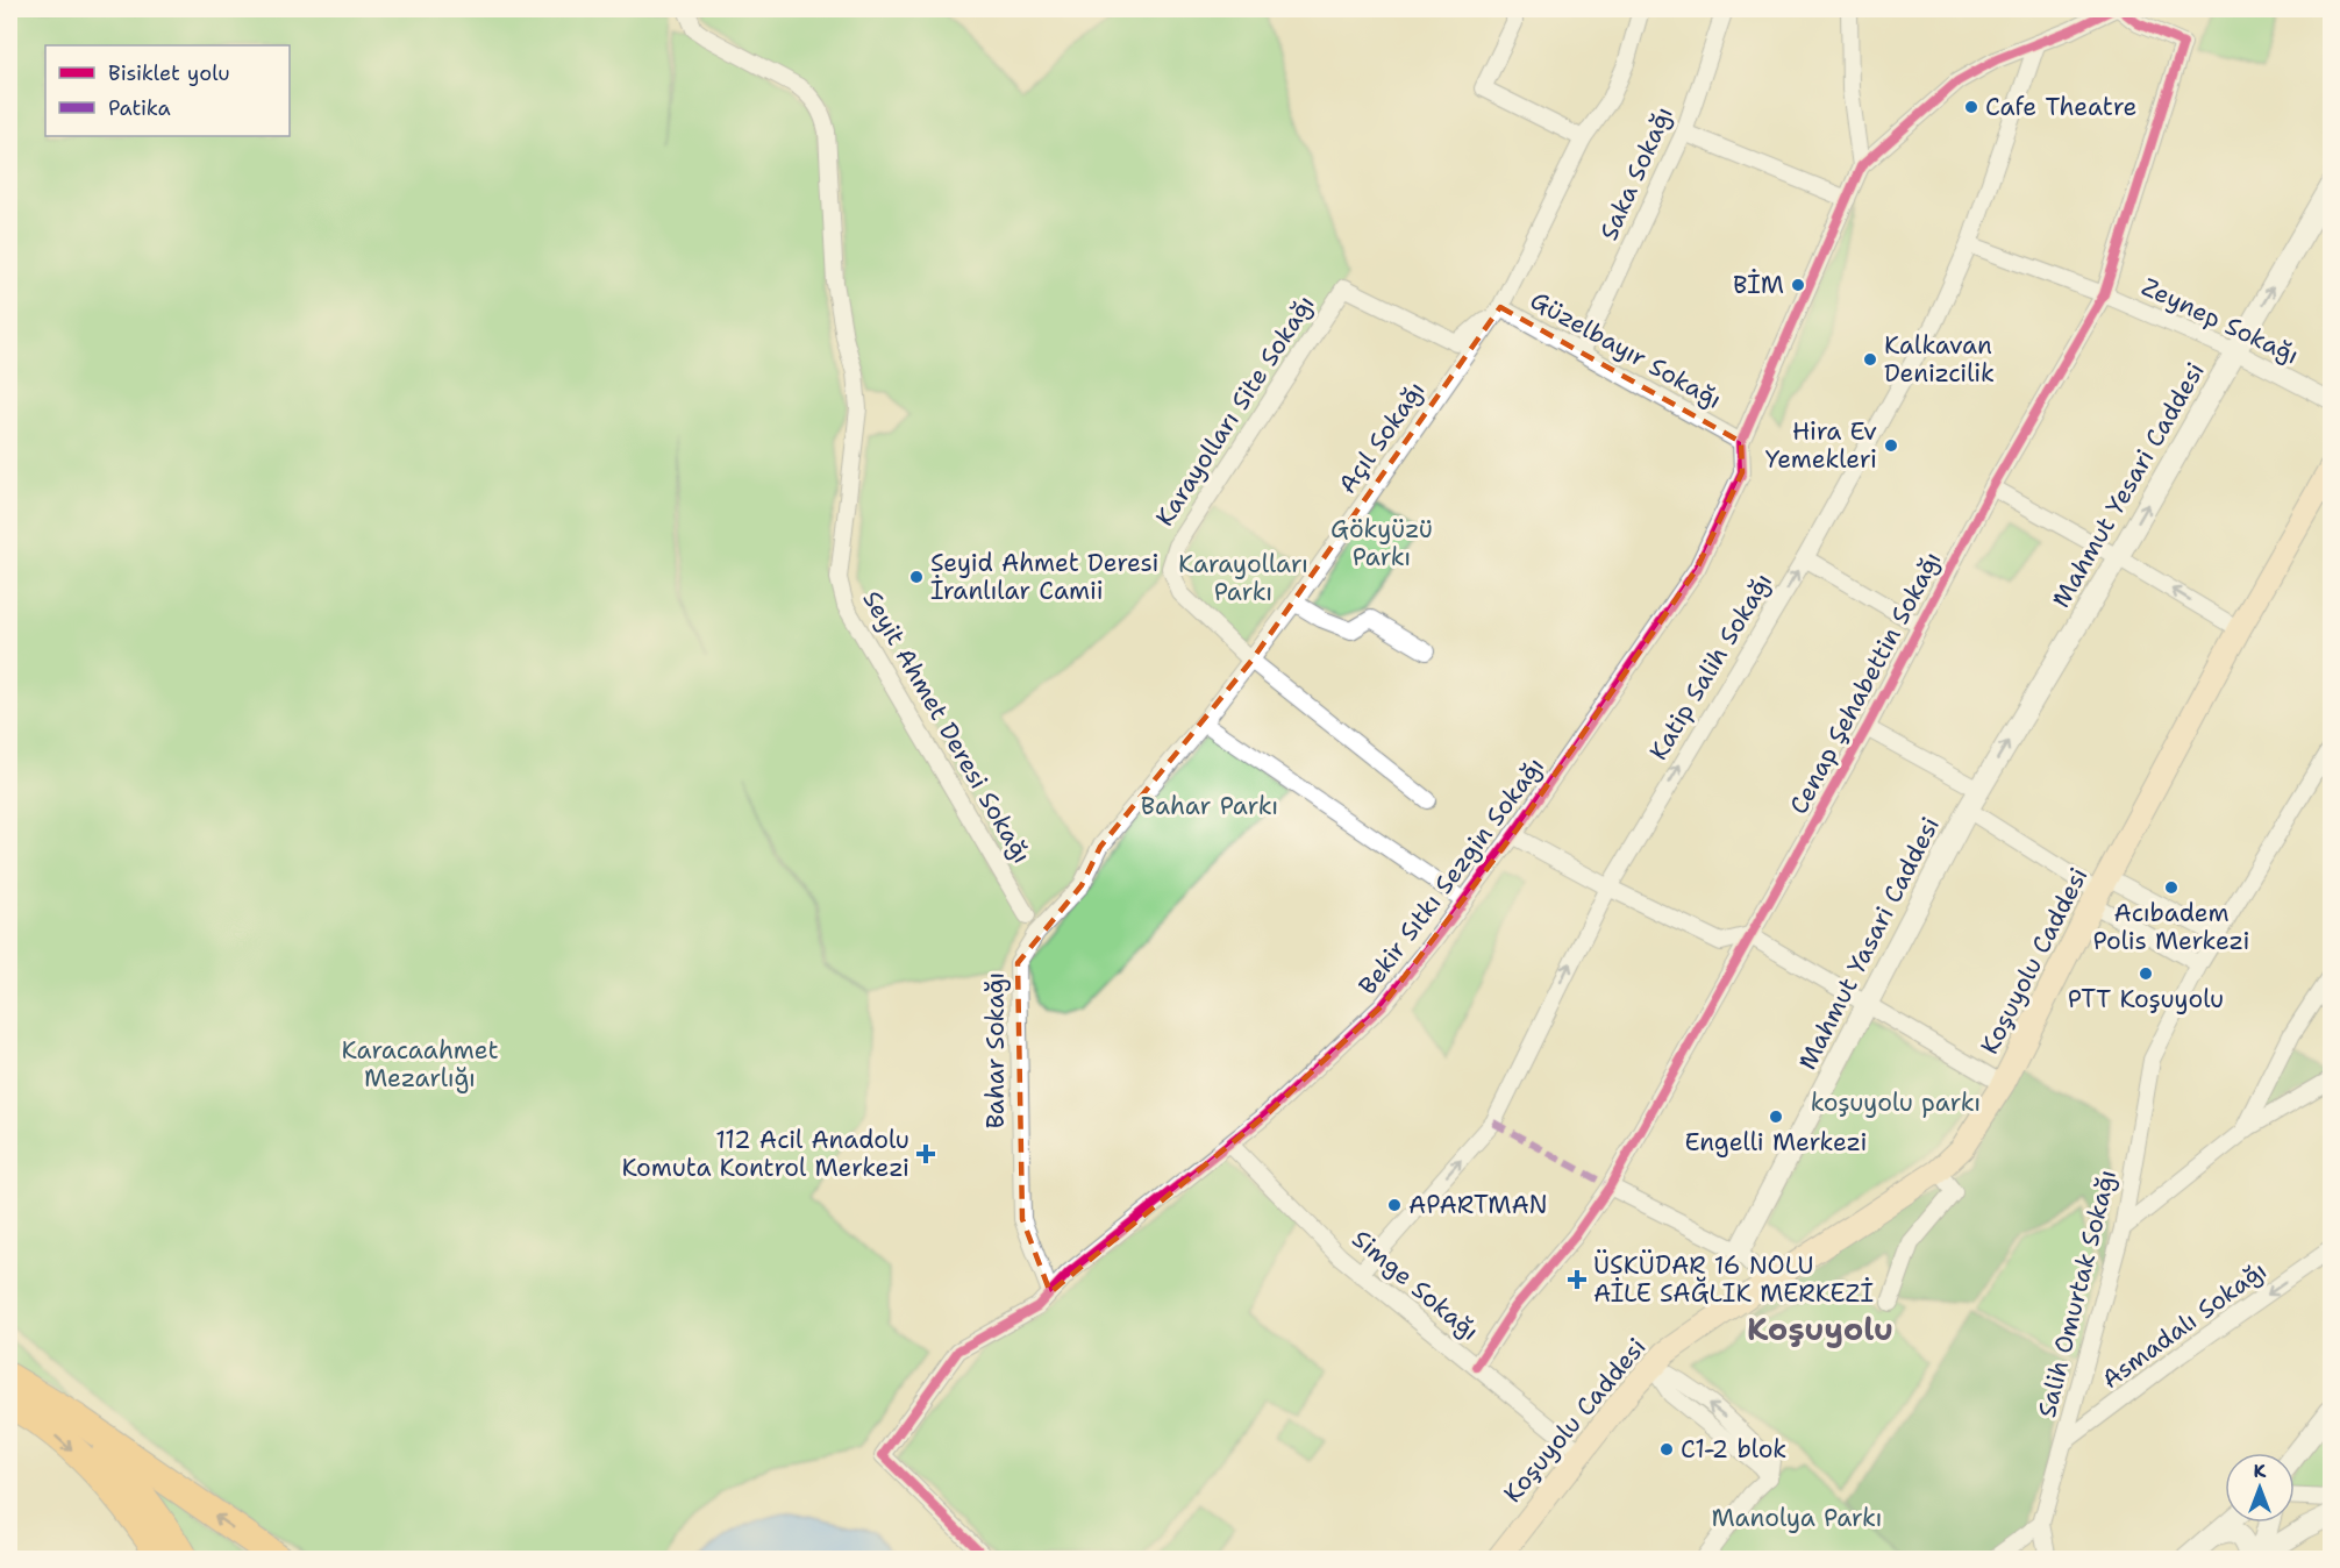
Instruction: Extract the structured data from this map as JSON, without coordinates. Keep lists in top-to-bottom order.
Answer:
{
  "streets": {
    "main road": ["Koşuyolu Caddesi"],
    "street": [
      "Saka Sokağı",
      "Zeynep Sokağı",
      "Güzelbayır Sokağı",
      "Karayolları Site Sokağı",
      "Açıl Sokağı",
      "Mahmut Yesari Caddesi",
      "Katip Salih Sokağı",
      "Cenap Şehabettin Sokağı",
      "Seyit Ahmet Deresi Sokağı",
      "Bekir Sıtkı Sezgin Sokağı",
      "Mahmut Yasari Caddesi",
      "Bahar Sokağı",
      "Simge Sokağı",
      "Salih Omurtak Sokağı",
      "Asmadalı Sokağı"
    ]
  },
  "crossings": [
    ["Saka Sokağı", "Güzelbayır Sokağı"],
    ["Zeynep Sokağı", "Mahmut Yesari Caddesi"],
    ["Zeynep Sokağı", "Katip Salih Sokağı"],
    ["Zeynep Sokağı", "Cenap Şehabettin Sokağı"],
    ["Güzelbayır Sokağı", "Karayolları Site Sokağı"],
    ["Güzelbayır Sokağı", "Açıl Sokağı"],
    ["Güzelbayır Sokağı", "Bekir Sıtkı Sezgin Sokağı"],
    ["Karayolları Site Sokağı", "Açıl Sokağı"],
    ["Mahmut Yesari Caddesi", "Mahmut Yasari Caddesi"],
    ["Katip Salih Sokağı", "Simge Sokağı"],
    ["Cenap Şehabettin Sokağı", "Simge Sokağı"],
    ["Bekir Sıtkı Sezgin Sokağı", "Bahar Sokağı"],
    ["Bekir Sıtkı Sezgin Sokağı", "Simge Sokağı"],
    ["Koşuyolu Caddesi", "Simge Sokağı"],
    ["Salih Omurtak Sokağı", "Asmadalı Sokağı"]
  ],
  "one_way": ["Mahmut Yesari Caddesi", "Katip Salih Sokağı"],
  "districts": ["Koşuyolu"],
  "parks": [
    "Gökyüzü Parkı",
    "Karayolları Parkı",
    "Bahar Parkı",
    "Karacaahmet Mezarlığı",
    "koşuyolu parkı",
    "Manolya Parkı"
  ],
  "places": {
    "other": [
      "Cafe Theatre",
      "BİM",
      "Kalkavan Denizcilik",
      "Hira Ev Yemekleri",
      "Seyid Ahmet Deresi İranlılar Camii",
      "Acıbadem Polis Merkezi",
      "PTT Koşuyolu",
      "Engelli Merkezi",
      "APARTMAN",
      "C1-2 blok"
    ],
    "health": ["112 Acil Anadolu Komuta Kontrol Merkezi", "ÜSKÜDAR 16 NOLU AİLE SAĞLIK MERKEZİ"]
  },
  "legend": ["Bisiklet yolu", "Patika"],
  "north": "top"
}
